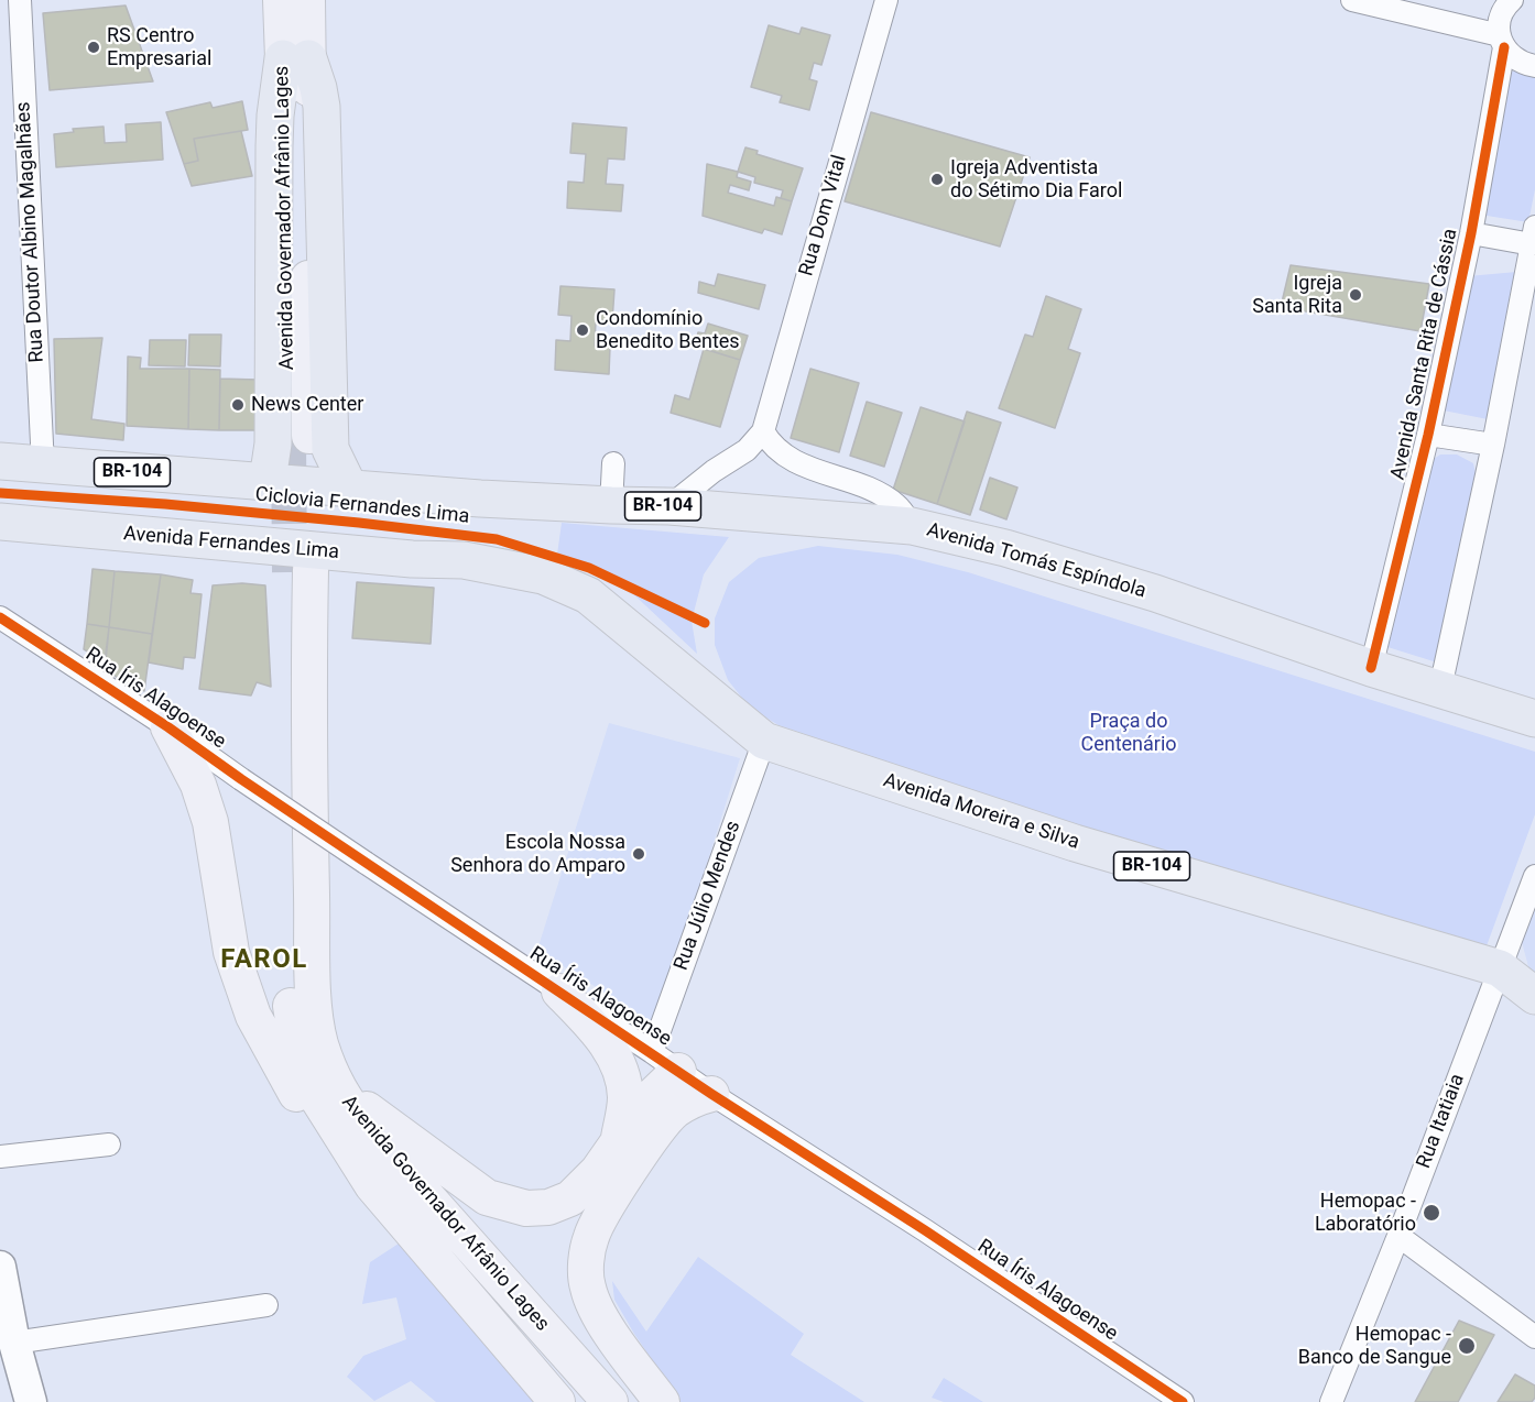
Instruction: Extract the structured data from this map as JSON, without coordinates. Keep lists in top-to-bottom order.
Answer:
{
  "streets": {
    "highway": [
      "BR-104",
      "Avenida Fernandes Lima",
      "Avenida Tomás Espíndola",
      "Avenida Moreira e Silva"
    ],
    "main road": ["Avenida Governador Afrânio Lages"],
    "street": [
      "Rua Dom Vital",
      "Rua Doutor Albino Magalhães",
      "Avenida Santa Rita de Cássia",
      "Rua Íris Alagoense",
      "Rua Júlio Mendes",
      "Rua Itatiaia"
    ],
    "cycle path": ["Ciclovia Fernandes Lima"]
  },
  "crossings": [
    ["Rua Doutor Albino Magalhães", "BR-104"],
    ["Avenida Santa Rita de Cássia", "Avenida Tomás Espíndola"],
    ["BR-104", "Avenida Tomás Espíndola"],
    ["Avenida Fernandes Lima", "Avenida Moreira e Silva"],
    ["Rua Íris Alagoense", "Rua Júlio Mendes"],
    ["Avenida Moreira e Silva", "Rua Júlio Mendes"],
    ["Avenida Moreira e Silva", "Rua Itatiaia"]
  ],
  "districts": ["FAROL"],
  "parks": ["Praça do Centenário"],
  "places": [
    "RS Centro Empresarial",
    "Igreja Adventista do Sétimo Dia Farol",
    "Igreja Santa Rita",
    "Condomínio Benedito Bentes",
    "News Center",
    "Escola Nossa Senhora do Amparo",
    "Hemopac - Laboratório",
    "Hemopac - Banco de Sangue"
  ]
}
